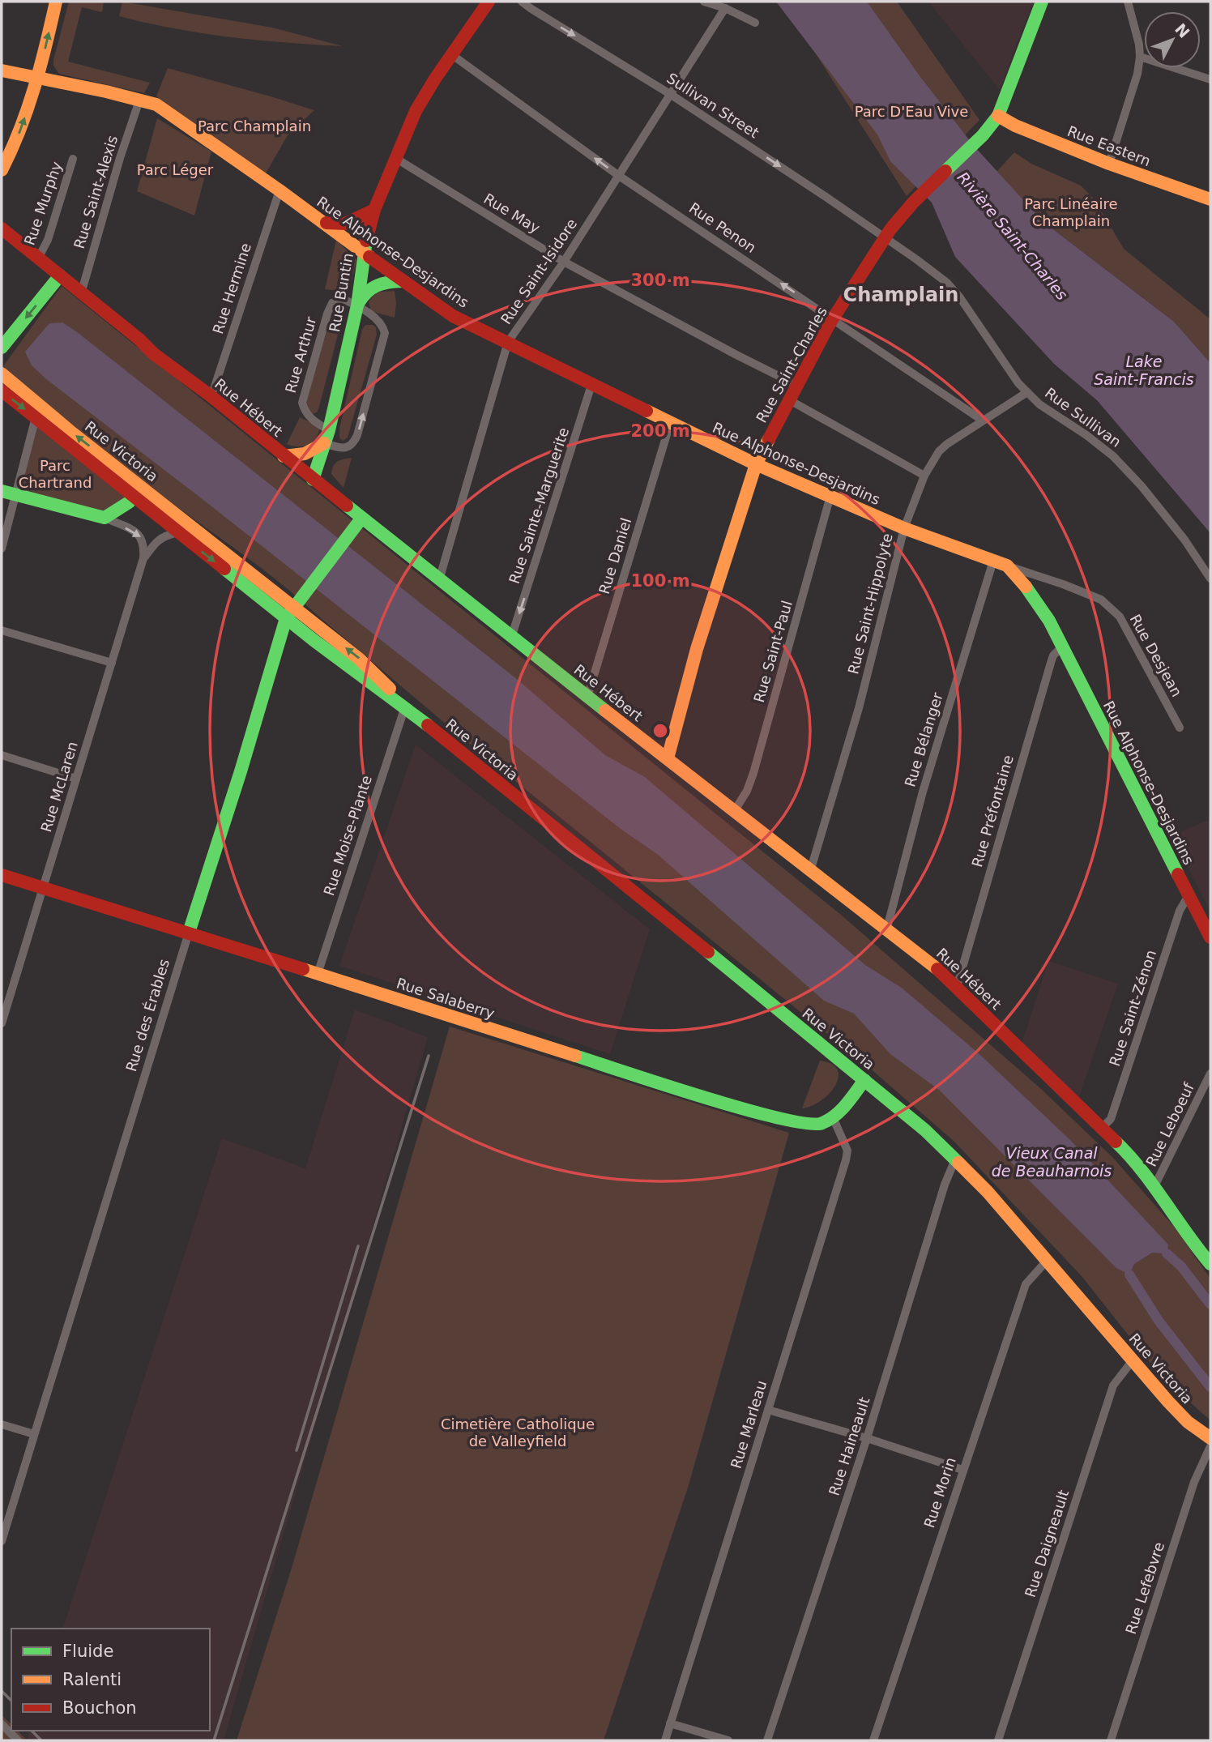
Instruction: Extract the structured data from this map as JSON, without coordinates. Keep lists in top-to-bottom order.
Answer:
{
  "streets": {
    "street": [
      "Sullivan Street",
      "Rue Eastern",
      "Rue Saint-Alexis",
      "Rue Murphy",
      "Rue May",
      "Rue Penon",
      "Rue Alphonse-Desjardins",
      "Rue Saint-Isidore",
      "Rue Hermine",
      "Rue Buntin",
      "Rue Arthur",
      "Rue Saint-Charles",
      "Rue Hébert",
      "Rue Sullivan",
      "Rue Victoria",
      "Rue Sainte-Marguerite",
      "Rue Daniel",
      "Rue Saint-Hippolyte",
      "Rue Saint-Paul",
      "Rue Desjean",
      "Rue Bélanger",
      "Rue McLaren",
      "Rue Préfontaine",
      "Rue Moise-Plante",
      "Rue Salaberry",
      "Rue Saint-Zénon",
      "Rue des Érables",
      "Rue Leboeuf",
      "Rue Marleau",
      "Rue Haineault",
      "Rue Morin",
      "Rue Daigneault",
      "Rue Lefebvre"
    ]
  },
  "crossings": [
    ["Sullivan Street", "Rue Saint-Isidore"],
    ["Sullivan Street", "Rue Saint-Charles"],
    ["Sullivan Street", "Rue Sullivan"],
    ["Rue Eastern", "Rue Saint-Charles"],
    ["Rue Saint-Alexis", "Rue Alphonse-Desjardins"],
    ["Rue Saint-Alexis", "Rue Hébert"],
    ["Rue Murphy", "Rue Hébert"],
    ["Rue May", "Rue Saint-Isidore"],
    ["Rue May", "Rue Buntin"],
    ["Rue May", "Rue Saint-Charles"],
    ["Rue Penon", "Rue Saint-Isidore"],
    ["Rue Penon", "Rue Buntin"],
    ["Rue Penon", "Rue Saint-Charles"],
    ["Rue Penon", "Rue Saint-Hippolyte"],
    ["Rue Alphonse-Desjardins", "Rue Saint-Isidore"],
    ["Rue Alphonse-Desjardins", "Rue Hermine"],
    ["Rue Alphonse-Desjardins", "Rue Buntin"],
    ["Rue Alphonse-Desjardins", "Rue Saint-Charles"],
    ["Rue Alphonse-Desjardins", "Rue Sainte-Marguerite"],
    ["Rue Alphonse-Desjardins", "Rue Daniel"],
    ["Rue Alphonse-Desjardins", "Rue Saint-Hippolyte"],
    ["Rue Alphonse-Desjardins", "Rue Saint-Paul"],
    ["Rue Alphonse-Desjardins", "Rue Desjean"],
    ["Rue Alphonse-Desjardins", "Rue Bélanger"],
    ["Rue Alphonse-Desjardins", "Rue Préfontaine"],
    ["Rue Alphonse-Desjardins", "Rue Saint-Zénon"],
    ["Rue Saint-Isidore", "Rue Hébert"],
    ["Rue Hermine", "Rue Hébert"],
    ["Rue Buntin", "Rue Arthur"],
    ["Rue Buntin", "Rue Hébert"],
    ["Rue Saint-Charles", "Rue Hébert"],
    ["Rue Saint-Charles", "Rue Sullivan"],
    ["Rue Hébert", "Rue Sainte-Marguerite"],
    ["Rue Hébert", "Rue Daniel"],
    ["Rue Hébert", "Rue Saint-Hippolyte"],
    ["Rue Hébert", "Rue Saint-Paul"],
    ["Rue Hébert", "Rue Bélanger"],
    ["Rue Hébert", "Rue Préfontaine"],
    ["Rue Hébert", "Rue Saint-Zénon"],
    ["Rue Hébert", "Rue des Érables"],
    ["Rue Hébert", "Rue Leboeuf"],
    ["Rue Sullivan", "Rue Saint-Hippolyte"],
    ["Rue Victoria", "Rue McLaren"],
    ["Rue Victoria", "Rue Moise-Plante"],
    ["Rue Victoria", "Rue des Érables"],
    ["Rue Victoria", "Rue Haineault"],
    ["Rue Victoria", "Rue Morin"],
    ["Rue Victoria", "Rue Daigneault"],
    ["Rue McLaren", "Rue Salaberry"],
    ["Rue Moise-Plante", "Rue Salaberry"],
    ["Rue Salaberry", "Rue des Érables"],
    ["Rue Salaberry", "Rue Marleau"]
  ],
  "one_way": ["Sullivan Street", "Rue Penon", "Rue Sainte-Marguerite"],
  "districts": ["Champlain"],
  "water": ["Rivière Saint-Charles", "Lake Saint-Francis", "Vieux Canal de Beauharnois"],
  "parks": [
    "Parc D'Eau Vive",
    "Parc Champlain",
    "Parc Léger",
    "Parc Linéaire Champlain",
    "Parc Chartrand",
    "Cimetière Catholique de Valleyfield"
  ],
  "legend": ["Fluide", "Ralenti", "Bouchon"],
  "north": "top right",
  "rings": ["300 m", "200 m", "100 m"]
}
